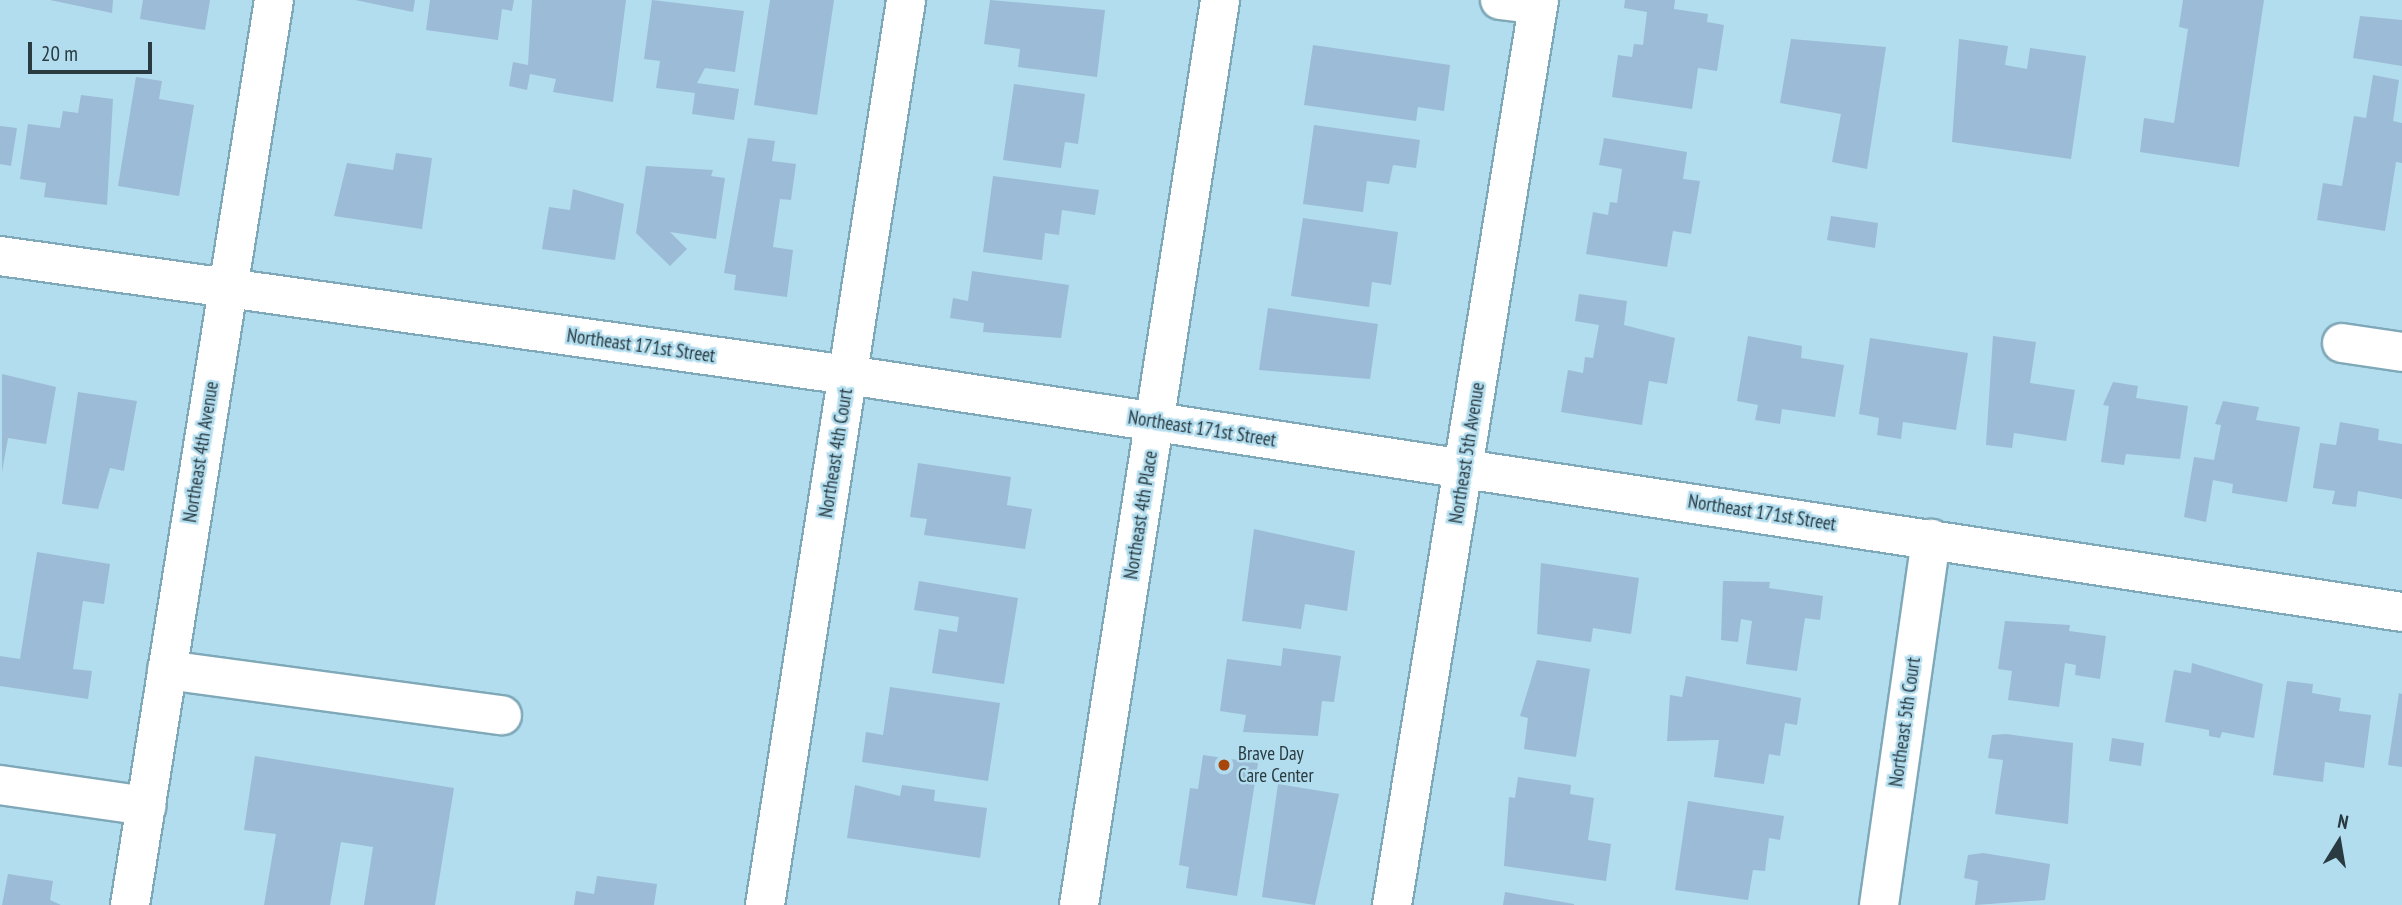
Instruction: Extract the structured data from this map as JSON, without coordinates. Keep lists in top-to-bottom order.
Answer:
{
  "streets": {
    "street": [
      "Northeast 171st Street",
      "Northeast 4th Avenue",
      "Northeast 4th Court",
      "Northeast 5th Avenue",
      "Northeast 4th Place",
      "Northeast 5th Court"
    ]
  },
  "crossings": [
    ["Northeast 171st Street", "Northeast 4th Avenue"],
    ["Northeast 171st Street", "Northeast 4th Court"],
    ["Northeast 171st Street", "Northeast 5th Avenue"],
    ["Northeast 171st Street", "Northeast 4th Place"],
    ["Northeast 171st Street", "Northeast 5th Court"]
  ],
  "places": ["Brave Day Care Center"],
  "scale_bar": "20 m",
  "north": "top"
}
